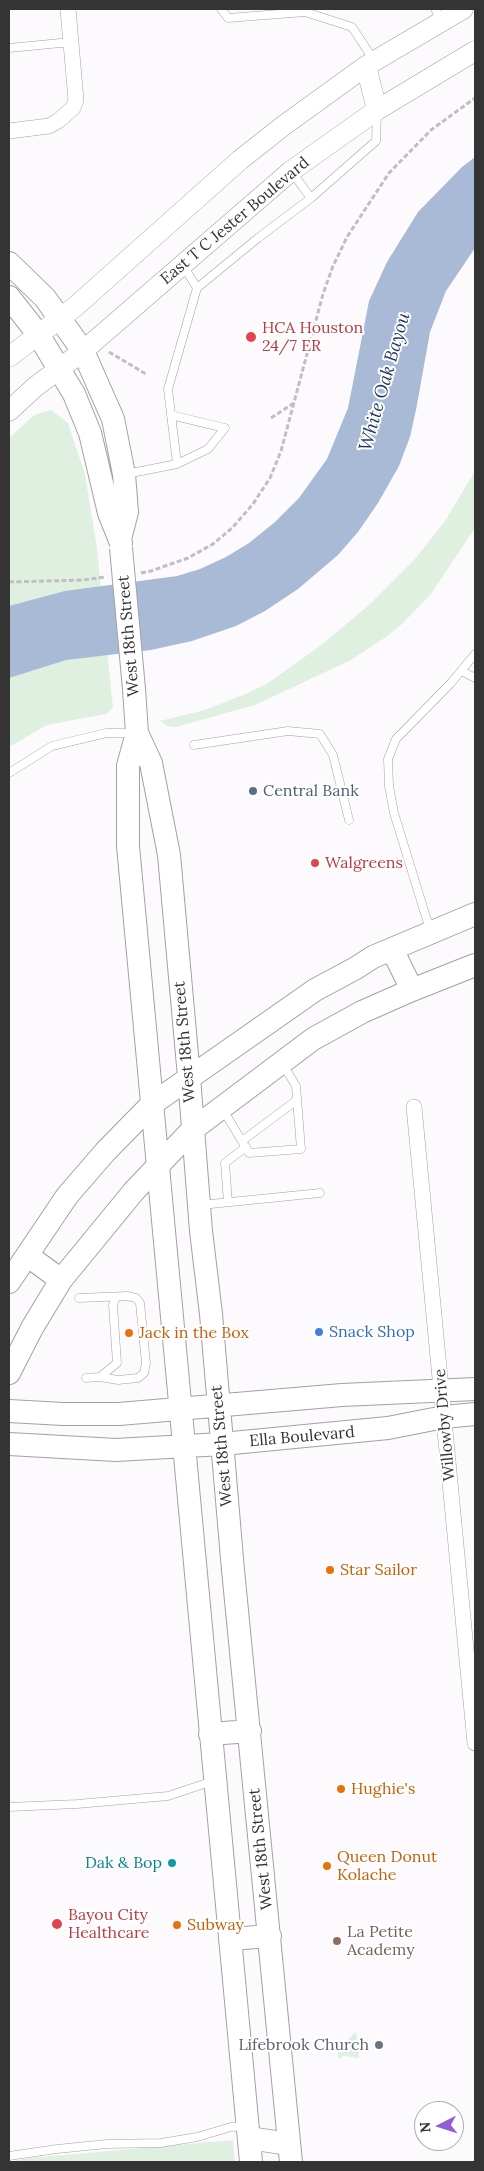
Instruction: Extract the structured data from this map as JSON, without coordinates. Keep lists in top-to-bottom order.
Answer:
{
  "streets": {
    "main road": ["West 18th Street", "Ella Boulevard"],
    "street": ["East T C Jester Boulevard", "Willowby Drive"]
  },
  "crossings": [
    ["West 18th Street", "Ella Boulevard"],
    ["Willowby Drive", "Ella Boulevard"]
  ],
  "water": ["White Oak Bayou"],
  "places": [
    "HCA Houston 24/7 ER",
    "Central Bank",
    "Walgreens",
    "Snack Shop",
    "Jack in the Box",
    "Star Sailor",
    "Hughie's",
    "Dak & Bop",
    "Queen Donut Kolache",
    "Bayou City Healthcare",
    "Subway",
    "La Petite Academy",
    "Lifebrook Church"
  ],
  "north": "left"
}
